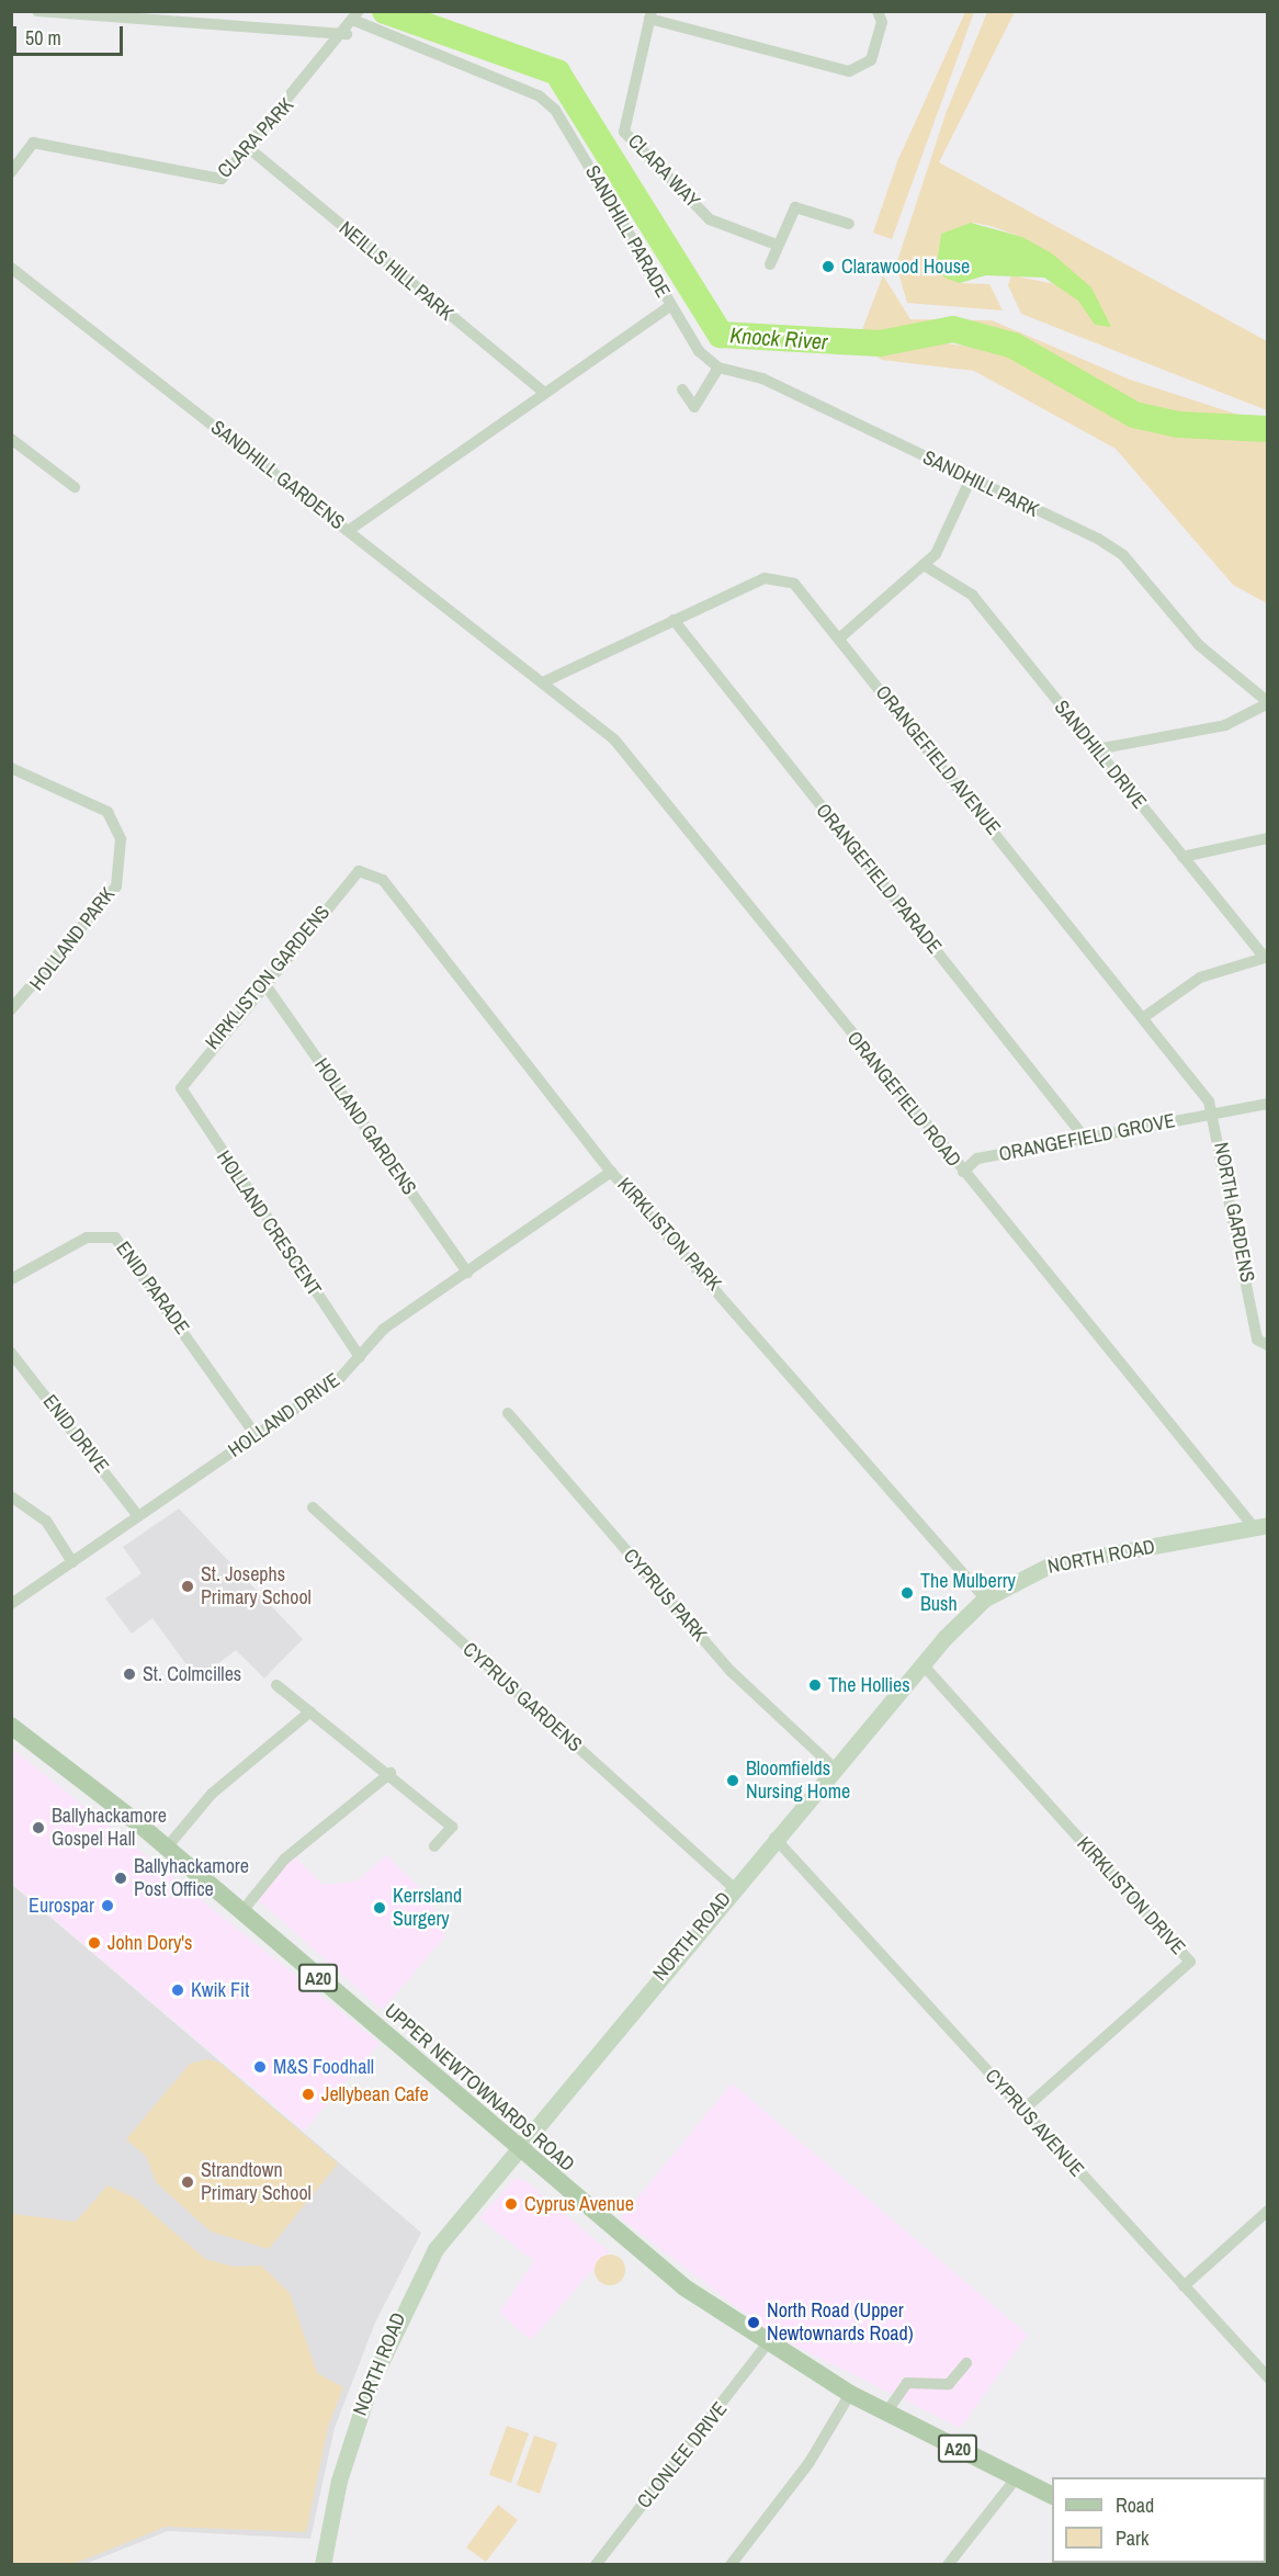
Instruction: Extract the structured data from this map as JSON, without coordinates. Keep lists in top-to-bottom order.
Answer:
{
  "streets": {
    "main road": ["A20", "UPPER NEWTOWNARDS ROAD"],
    "street": [
      "CLARA PARK",
      "CLARA WAY",
      "SANDHILL PARADE",
      "NEILLS HILL PARK",
      "SANDHILL GARDENS",
      "SANDHILL PARK",
      "SANDHILL DRIVE",
      "ORANGEFIELD AVENUE",
      "ORANGEFIELD PARADE",
      "HOLLAND PARK",
      "KIRKLISTON GARDENS",
      "ORANGEFIELD ROAD",
      "HOLLAND GARDENS",
      "ORANGEFIELD GROVE",
      "NORTH GARDENS",
      "HOLLAND CRESCENT",
      "KIRKLISTON PARK",
      "ENID PARADE",
      "HOLLAND DRIVE",
      "ENID DRIVE",
      "NORTH ROAD",
      "CYPRUS PARK",
      "CYPRUS GARDENS",
      "KIRKLISTON DRIVE",
      "CYPRUS AVENUE",
      "CLONLEE DRIVE"
    ]
  },
  "crossings": [
    ["CLARA PARK", "SANDHILL PARADE"],
    ["CLARA PARK", "NEILLS HILL PARK"],
    ["SANDHILL PARADE", "NEILLS HILL PARK"],
    ["SANDHILL PARADE", "SANDHILL GARDENS"],
    ["SANDHILL PARADE", "SANDHILL PARK"],
    ["SANDHILL GARDENS", "ORANGEFIELD AVENUE"],
    ["SANDHILL GARDENS", "ORANGEFIELD ROAD"],
    ["SANDHILL PARK", "SANDHILL DRIVE"],
    ["ORANGEFIELD AVENUE", "ORANGEFIELD PARADE"],
    ["ORANGEFIELD AVENUE", "ORANGEFIELD ROAD"],
    ["ORANGEFIELD AVENUE", "ORANGEFIELD GROVE"],
    ["ORANGEFIELD AVENUE", "NORTH GARDENS"],
    ["ORANGEFIELD PARADE", "ORANGEFIELD GROVE"],
    ["KIRKLISTON GARDENS", "HOLLAND GARDENS"],
    ["KIRKLISTON GARDENS", "HOLLAND CRESCENT"],
    ["KIRKLISTON GARDENS", "KIRKLISTON PARK"],
    ["ORANGEFIELD ROAD", "ORANGEFIELD GROVE"],
    ["ORANGEFIELD ROAD", "NORTH ROAD"],
    ["HOLLAND GARDENS", "HOLLAND DRIVE"],
    ["ORANGEFIELD GROVE", "NORTH GARDENS"],
    ["HOLLAND CRESCENT", "HOLLAND DRIVE"],
    ["KIRKLISTON PARK", "HOLLAND DRIVE"],
    ["KIRKLISTON PARK", "NORTH ROAD"],
    ["ENID PARADE", "HOLLAND DRIVE"],
    ["HOLLAND DRIVE", "ENID DRIVE"],
    ["NORTH ROAD", "CYPRUS PARK"],
    ["NORTH ROAD", "CYPRUS GARDENS"],
    ["NORTH ROAD", "KIRKLISTON DRIVE"],
    ["NORTH ROAD", "UPPER NEWTOWNARDS ROAD"],
    ["NORTH ROAD", "CYPRUS AVENUE"],
    ["KIRKLISTON DRIVE", "CYPRUS AVENUE"],
    ["UPPER NEWTOWNARDS ROAD", "CLONLEE DRIVE"]
  ],
  "water": ["Knock River"],
  "places": [
    "Clarawood House",
    "St. Josephs Primary School",
    "The Mulberry Bush",
    "St. Colmcilles",
    "The Hollies",
    "Bloomfields Nursing Home",
    "Ballyhackamore Gospel Hall",
    "Ballyhackamore Post Office",
    "Eurospar",
    "Kerrsland Surgery",
    "John Dory's",
    "Kwik Fit",
    "M&S Foodhall",
    "Jellybean Cafe",
    "Strandtown Primary School",
    "Cyprus Avenue",
    "North Road (Upper Newtownards Road)"
  ],
  "legend": ["Road", "Park"],
  "scale_bar": "50 m"
}
